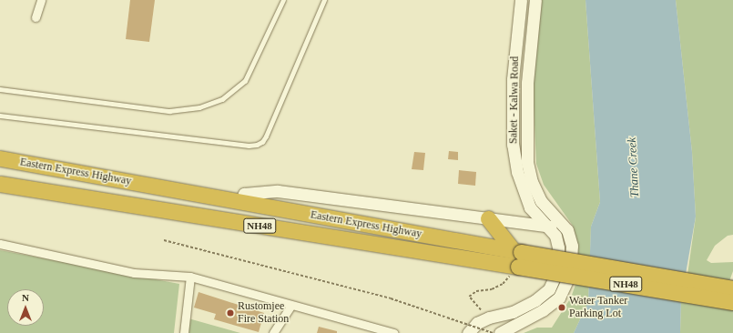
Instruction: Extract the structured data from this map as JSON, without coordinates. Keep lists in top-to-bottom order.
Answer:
{
  "streets": {
    "highway": ["Eastern Express Highway", "NH48"],
    "main road": ["Saket - Kalwa Road"]
  },
  "water": ["Thane Creek"],
  "places": ["Water Tanker Parking Lot", "Rustomjee Fire Station"],
  "north": "top"
}
